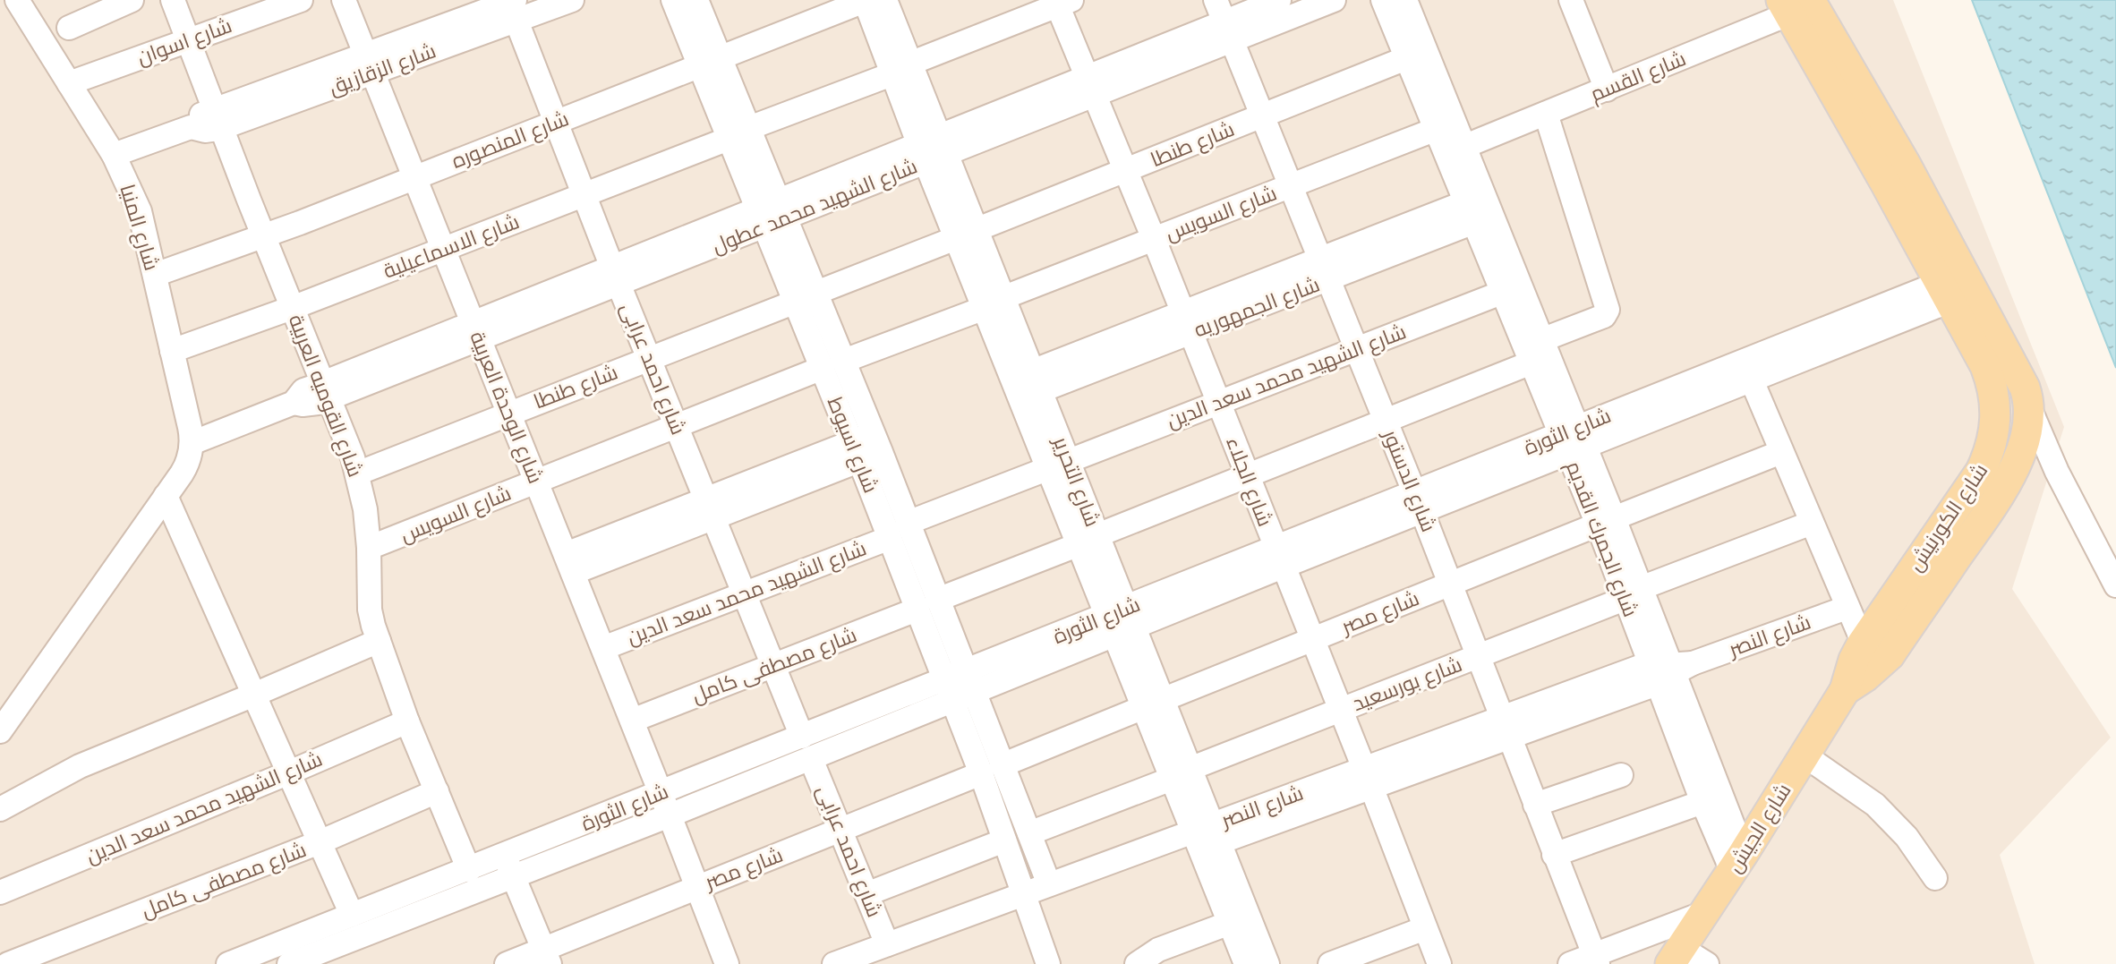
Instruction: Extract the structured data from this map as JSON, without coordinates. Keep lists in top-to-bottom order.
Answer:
{
  "streets": {
    "main road": ["شارع الكورنيش", "شارع الجيش"],
    "street": [
      "شارع اسوان",
      "شارع الزقازيق",
      "شارع القسم",
      "شارع المنصوره",
      "شارع طنطا",
      "شارع الشهيد محمد عطول",
      "شارع السويس",
      "شارع المنيا",
      "شارع الاسماعيلية",
      "شارع الجمهوريه",
      "شارع احمد عرابى",
      "شارع الشهيد محمد سعد الدين",
      "شارع القوميه العربية",
      "شارع الوحدة العربية",
      "شارع الثورة",
      "شارع اسيوط",
      "شارع الدستور",
      "شارع التحرير",
      "شارع الجلاء",
      "شارع الجمرك القديم",
      "شارع مصر",
      "شارع النصر",
      "شارع مصطفى كامل",
      "شارع بورسعيد"
    ]
  },
  "crossings": [
    ["شارع اسوان", "شارع المنيا"],
    ["شارع اسوان", "شارع القوميه العربية"],
    ["شارع الزقازيق", "شارع المنيا"],
    ["شارع الزقازيق", "شارع احمد عرابى"],
    ["شارع الزقازيق", "شارع القوميه العربية"],
    ["شارع الزقازيق", "شارع الوحدة العربية"],
    ["شارع القسم", "شارع الكورنيش"],
    ["شارع القسم", "شارع الجمرك القديم"],
    ["شارع المنصوره", "شارع المنيا"],
    ["شارع المنصوره", "شارع احمد عرابى"],
    ["شارع المنصوره", "شارع القوميه العربية"],
    ["شارع المنصوره", "شارع الوحدة العربية"],
    ["شارع المنصوره", "شارع اسيوط"],
    ["شارع المنصوره", "شارع التحرير"],
    ["شارع طنطا", "شارع احمد عرابى"],
    ["شارع طنطا", "شارع القوميه العربية"],
    ["شارع طنطا", "شارع الوحدة العربية"],
    ["شارع طنطا", "شارع اسيوط"],
    ["شارع طنطا", "شارع الدستور"],
    ["شارع طنطا", "شارع التحرير"],
    ["شارع طنطا", "شارع الجلاء"],
    ["شارع طنطا", "شارع الجمرك القديم"],
    ["شارع الشهيد محمد عطول", "شارع المنيا"],
    ["شارع الشهيد محمد عطول", "شارع احمد عرابى"],
    ["شارع الشهيد محمد عطول", "شارع القوميه العربية"],
    ["شارع الشهيد محمد عطول", "شارع الوحدة العربية"],
    ["شارع الشهيد محمد عطول", "شارع اسيوط"],
    ["شارع الشهيد محمد عطول", "شارع الدستور"],
    ["شارع الشهيد محمد عطول", "شارع التحرير"],
    ["شارع الشهيد محمد عطول", "شارع الجلاء"],
    ["شارع السويس", "شارع احمد عرابى"],
    ["شارع السويس", "شارع القوميه العربية"],
    ["شارع السويس", "شارع الوحدة العربية"],
    ["شارع السويس", "شارع اسيوط"],
    ["شارع السويس", "شارع الدستور"],
    ["شارع السويس", "شارع التحرير"],
    ["شارع السويس", "شارع الجلاء"],
    ["شارع السويس", "شارع الجمرك القديم"],
    ["شارع المنيا", "شارع الاسماعيلية"],
    ["شارع الاسماعيلية", "شارع احمد عرابى"],
    ["شارع الاسماعيلية", "شارع القوميه العربية"],
    ["شارع الاسماعيلية", "شارع الوحدة العربية"],
    ["شارع الاسماعيلية", "شارع اسيوط"],
    ["شارع الاسماعيلية", "شارع التحرير"],
    ["شارع الاسماعيلية", "شارع الجلاء"],
    ["شارع الجمهوريه", "شارع الدستور"],
    ["شارع الجمهوريه", "شارع التحرير"],
    ["شارع الجمهوريه", "شارع الجلاء"],
    ["شارع الجمهوريه", "شارع الجمرك القديم"],
    ["شارع احمد عرابى", "شارع الشهيد محمد سعد الدين"],
    ["شارع احمد عرابى", "شارع الثورة"],
    ["شارع احمد عرابى", "شارع مصر"],
    ["شارع احمد عرابى", "شارع النصر"],
    ["شارع احمد عرابى", "شارع مصطفى كامل"],
    ["شارع الشهيد محمد سعد الدين", "شارع القوميه العربية"],
    ["شارع الشهيد محمد سعد الدين", "شارع الوحدة العربية"],
    ["شارع الشهيد محمد سعد الدين", "شارع اسيوط"],
    ["شارع الشهيد محمد سعد الدين", "شارع الدستور"],
    ["شارع الشهيد محمد سعد الدين", "شارع التحرير"],
    ["شارع الشهيد محمد سعد الدين", "شارع الجلاء"],
    ["شارع الشهيد محمد سعد الدين", "شارع الجمرك القديم"],
    ["شارع القوميه العربية", "شارع الثورة"],
    ["شارع القوميه العربية", "شارع مصطفى كامل"],
    ["شارع الوحدة العربية", "شارع الثورة"],
    ["شارع الوحدة العربية", "شارع مصر"],
    ["شارع الوحدة العربية", "شارع مصطفى كامل"],
    ["شارع الثورة", "شارع اسيوط"],
    ["شارع الثورة", "شارع الدستور"],
    ["شارع الثورة", "شارع التحرير"],
    ["شارع الثورة", "شارع الجلاء"],
    ["شارع الثورة", "شارع الكورنيش"],
    ["شارع الثورة", "شارع الجمرك القديم"],
    ["شارع اسيوط", "شارع مصر"],
    ["شارع اسيوط", "شارع النصر"],
    ["شارع اسيوط", "شارع مصطفى كامل"],
    ["شارع اسيوط", "شارع بورسعيد"],
    ["شارع الدستور", "شارع مصر"],
    ["شارع الدستور", "شارع النصر"],
    ["شارع الدستور", "شارع مصطفى كامل"],
    ["شارع الدستور", "شارع بورسعيد"],
    ["شارع التحرير", "شارع مصر"],
    ["شارع التحرير", "شارع النصر"],
    ["شارع التحرير", "شارع مصطفى كامل"],
    ["شارع التحرير", "شارع بورسعيد"],
    ["شارع الجلاء", "شارع مصر"],
    ["شارع الجلاء", "شارع النصر"],
    ["شارع الجلاء", "شارع مصطفى كامل"],
    ["شارع الجلاء", "شارع بورسعيد"],
    ["شارع الكورنيش", "شارع الجيش"],
    ["شارع الجمرك القديم", "شارع مصر"],
    ["شارع الجمرك القديم", "شارع النصر"],
    ["شارع الجمرك القديم", "شارع مصطفى كامل"],
    ["شارع الجمرك القديم", "شارع بورسعيد"],
    ["شارع الجمرك القديم", "شارع الجيش"]
  ]
}
